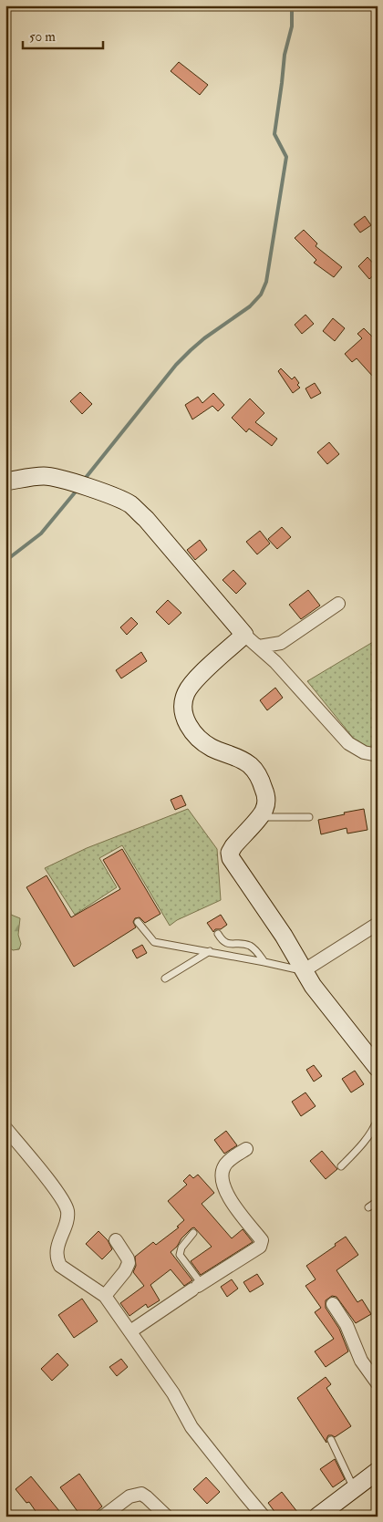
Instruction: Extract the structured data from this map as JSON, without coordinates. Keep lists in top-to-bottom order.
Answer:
{
  "scale_bar": "50 m"
}
